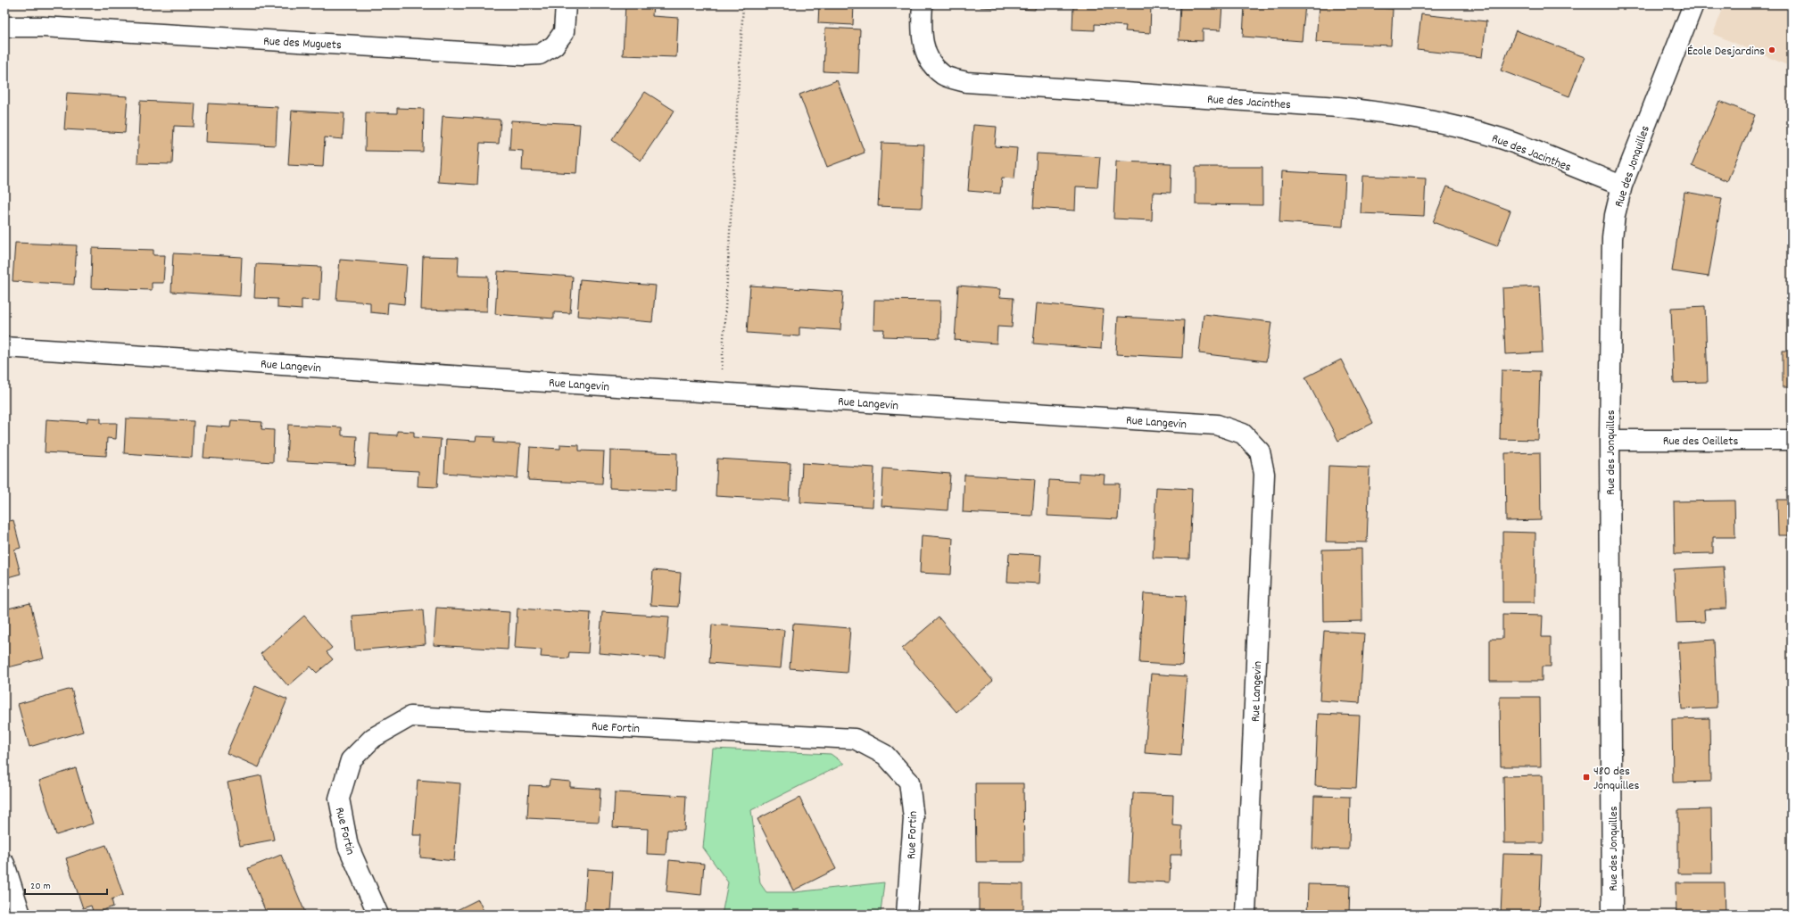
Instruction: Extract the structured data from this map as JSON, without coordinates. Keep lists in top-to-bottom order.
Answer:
{
  "streets": {
    "street": [
      "Rue des Muguets",
      "Rue des Jacinthes",
      "Rue des Jonquilles",
      "Rue Langevin",
      "Rue des Oeillets",
      "Rue Fortin"
    ]
  },
  "crossings": [
    ["Rue des Jacinthes", "Rue des Jonquilles"],
    ["Rue des Jonquilles", "Rue des Oeillets"]
  ],
  "places": {
    "other": ["École Desjardins"],
    "transit": ["480 des Jonquilles"]
  },
  "scale_bar": "20 m"
}
